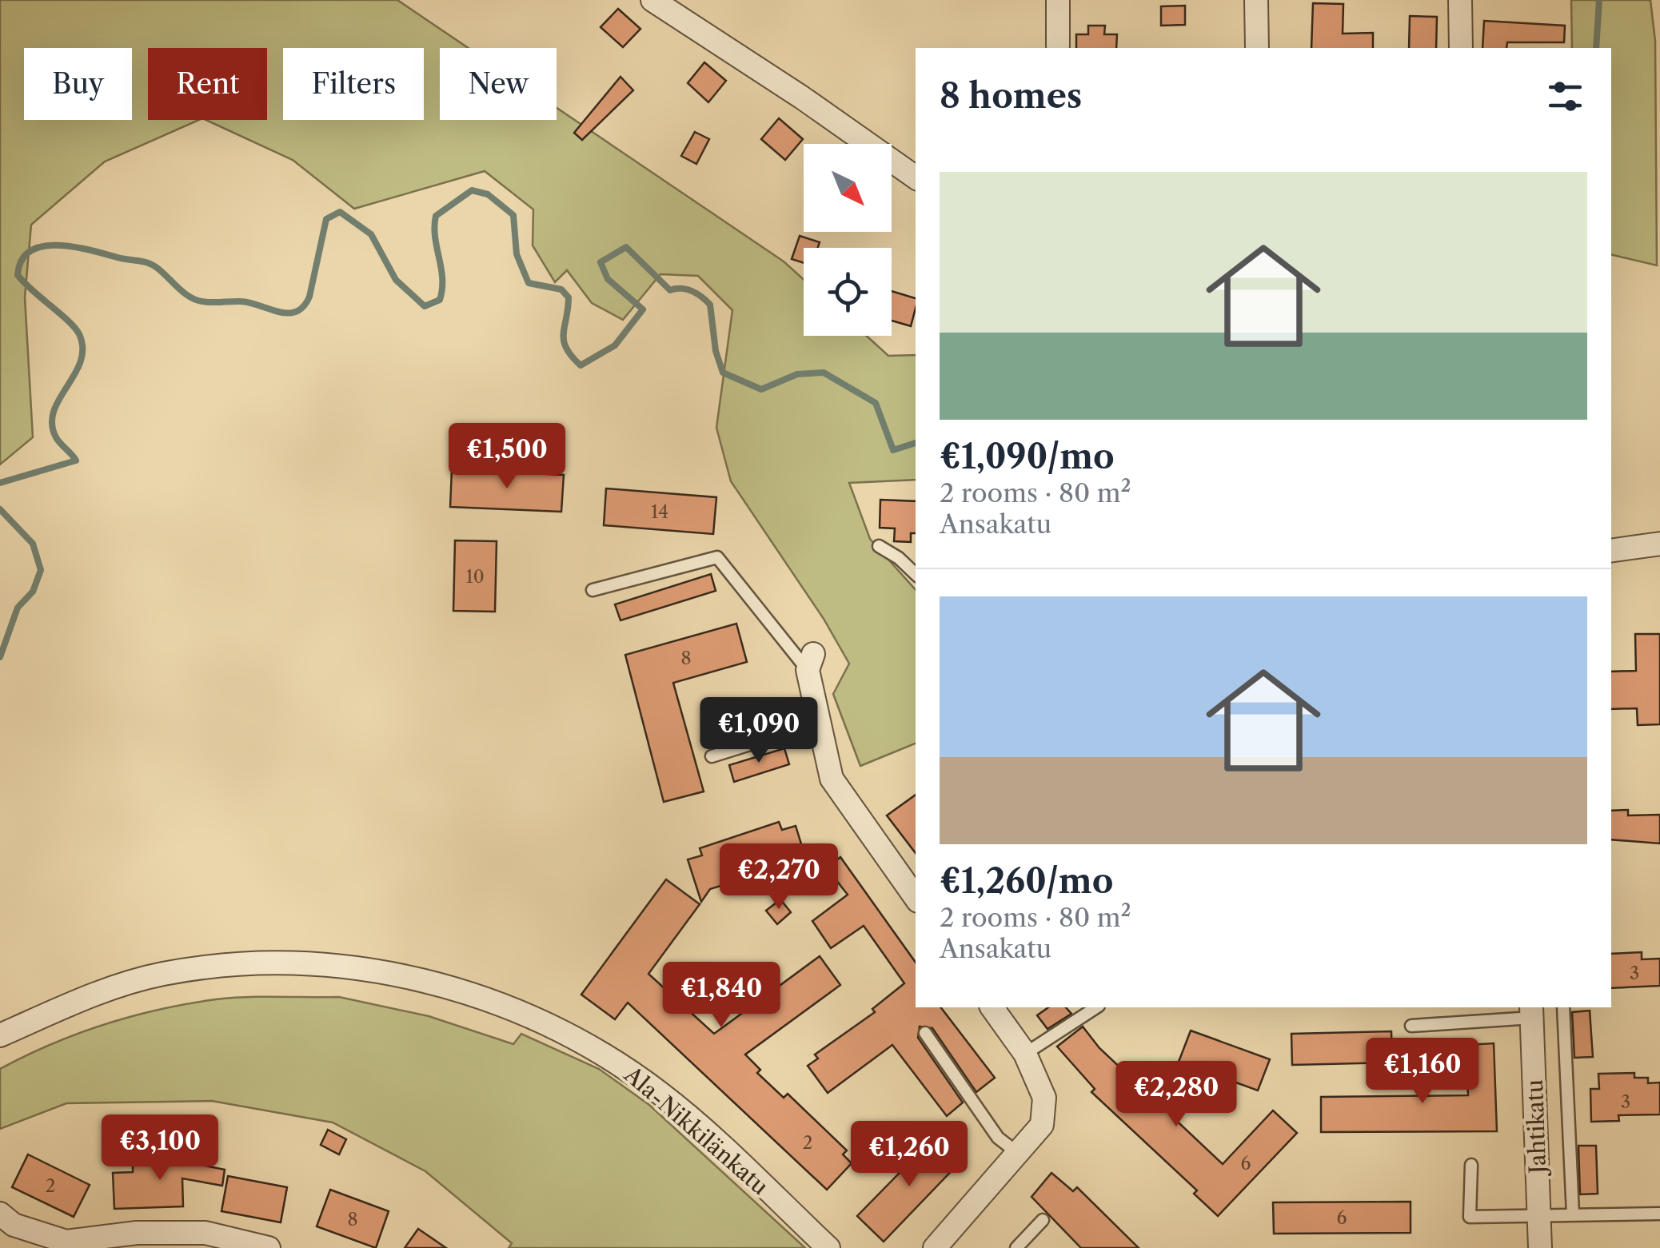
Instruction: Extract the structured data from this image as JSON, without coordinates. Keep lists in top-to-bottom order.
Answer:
{
  "streets": {
    "street": ["Jahtikatu", "Ala-Nikkilänkatu"]
  },
  "house_numbers": [
    "14",
    "10",
    "8",
    "3",
    "3",
    "2",
    "6",
    "2",
    "6",
    "8"
  ],
  "north": "bottom right",
  "page": {
    "chip": [
      "Buy",
      "Rent",
      "Filters",
      "New"
    ],
    "heading": "8 homes",
    "list": [
      {
        "name": "€1,090/mo",
        "note": "2 rooms · 80 m² · Ansakatu"
      },
      {
        "name": "€1,260/mo",
        "note": "2 rooms · 80 m² · Ansakatu"
      }
    ],
    "price": [
      "€1,500",
      "€1,090",
      "€2,270",
      "€1,840",
      "€1,160",
      "€2,280",
      "€3,100",
      "€1,260"
    ]
  }
}
